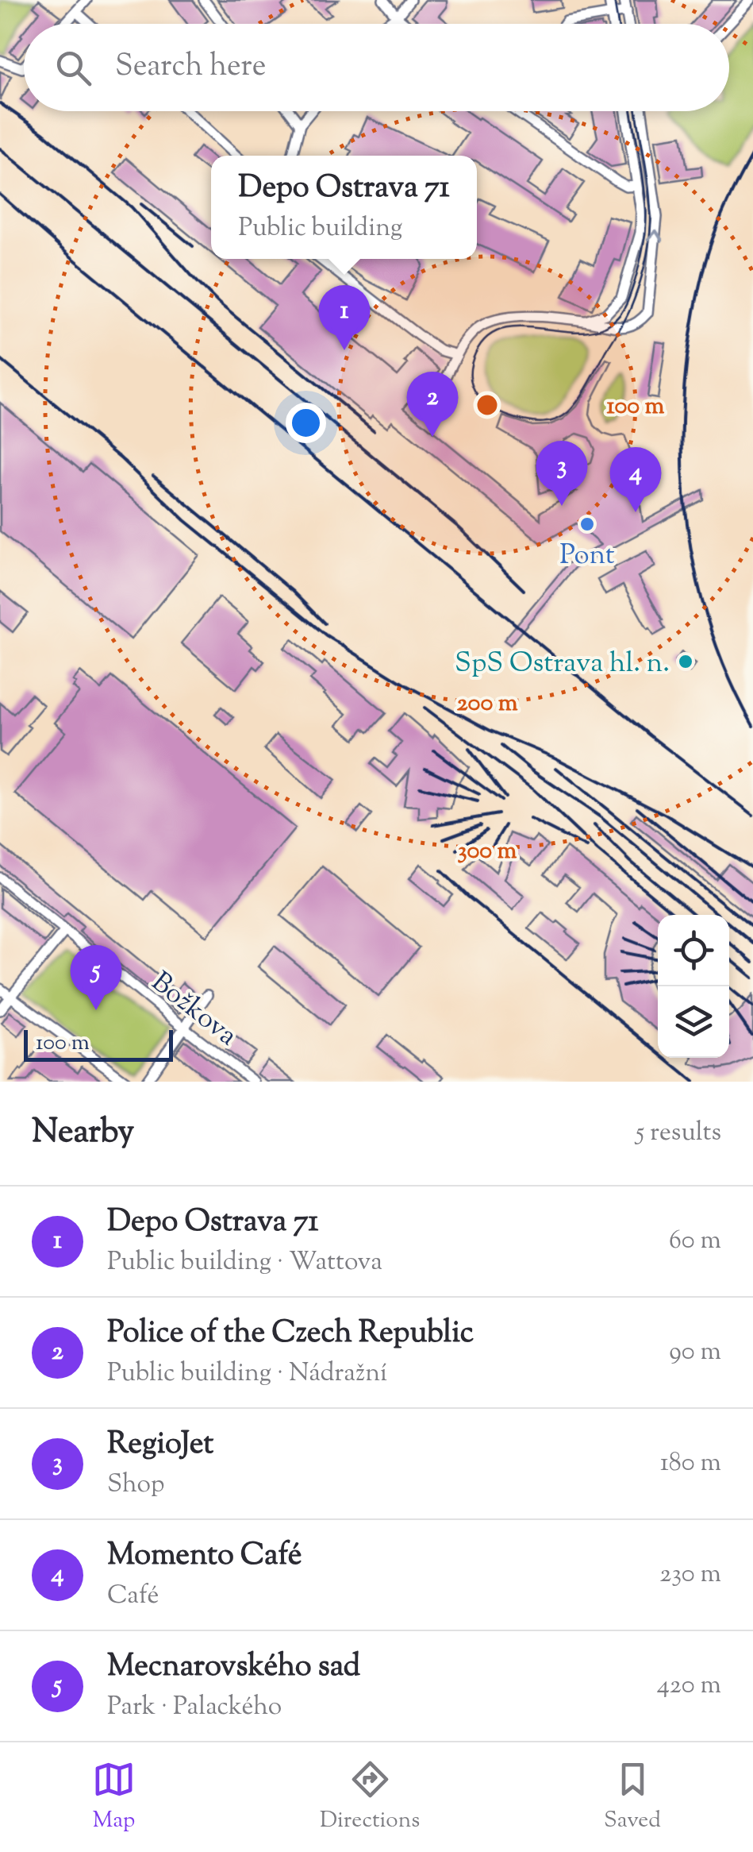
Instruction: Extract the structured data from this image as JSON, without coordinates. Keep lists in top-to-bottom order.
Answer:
{
  "streets": {
    "street": ["Božkova"]
  },
  "places": ["Pont", "SpS Ostrava hl. n."],
  "scale_bar": "100 m",
  "page": {
    "search": "Search here",
    "popup": ["Depo Ostrava 71", "Public building"],
    "pins": [
      "1",
      "2",
      "3",
      "4",
      "5"
    ],
    "scale": "100 m",
    "heading": ["Nearby", "5 results"],
    "list": [
      {
        "mark": "1",
        "name": "Depo Ostrava 71",
        "note": "Public building · Wattova",
        "value": "60 m"
      },
      {
        "mark": "2",
        "name": "Police of the Czech Republic",
        "note": "Public building · Nádražní",
        "value": "90 m"
      },
      {
        "mark": "3",
        "name": "RegioJet",
        "note": "Shop",
        "value": "180 m"
      },
      {
        "mark": "4",
        "name": "Momento Café",
        "note": "Café",
        "value": "230 m"
      },
      {
        "mark": "5",
        "name": "Mecnarovského sad",
        "note": "Park · Palackého",
        "value": "420 m"
      }
    ],
    "nav": ["Map", "Directions", "Saved"]
  },
  "rings": ["100 m", "200 m", "300 m"]
}
